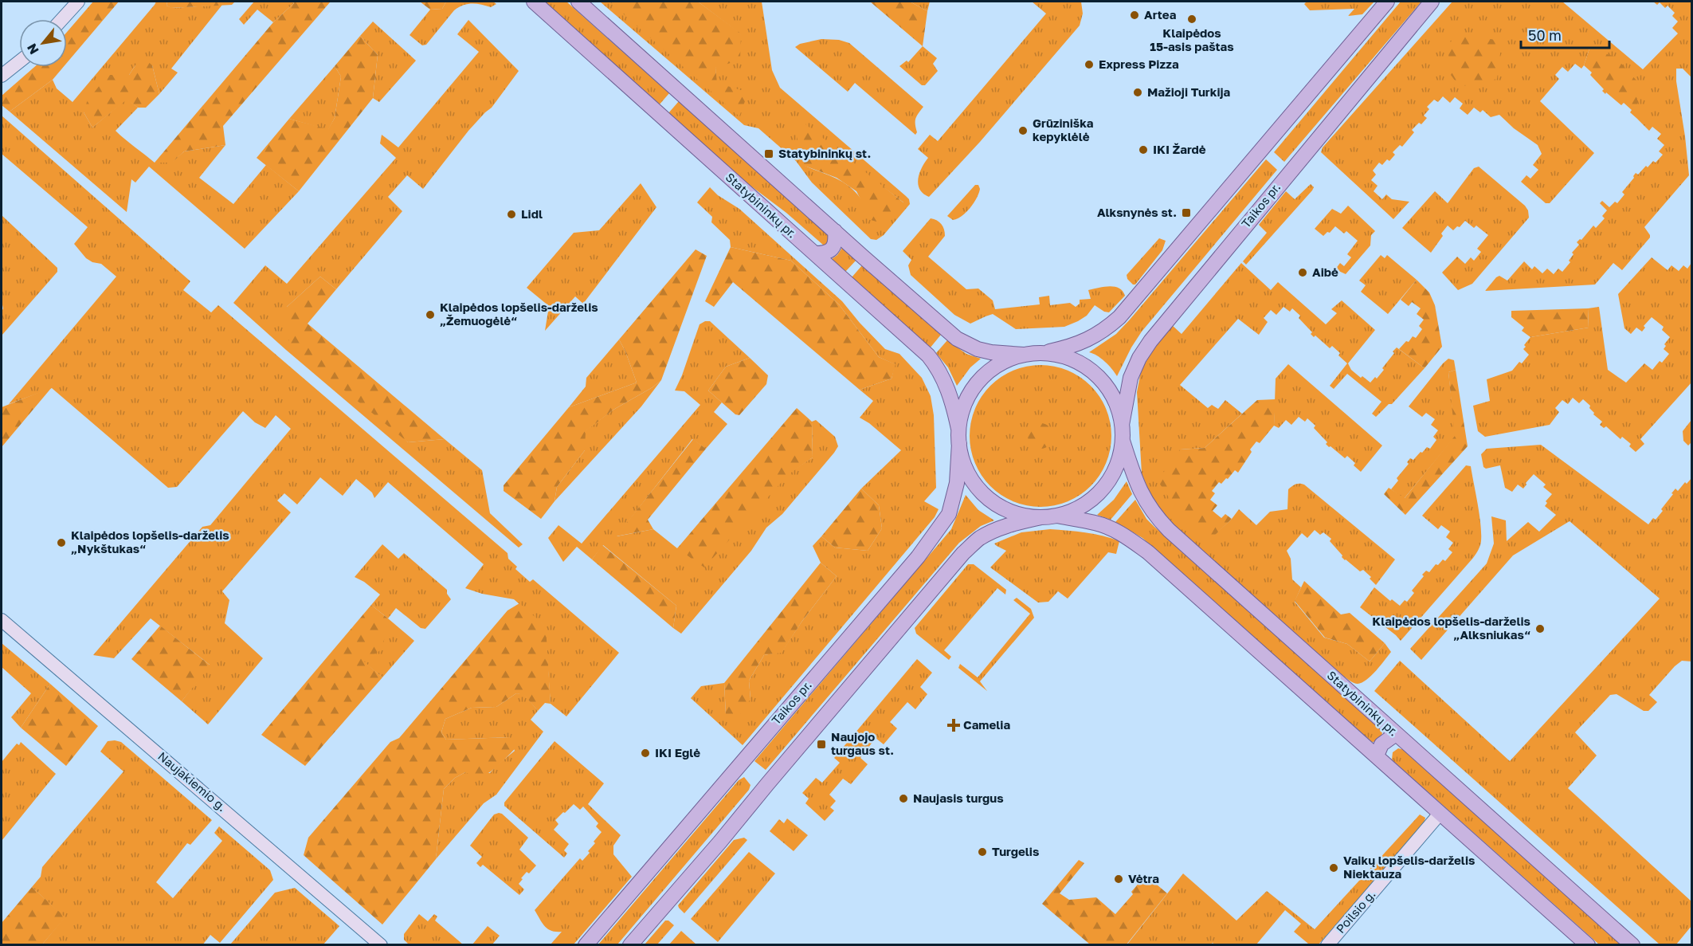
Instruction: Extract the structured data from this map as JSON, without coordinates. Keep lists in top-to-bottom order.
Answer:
{
  "streets": {
    "main road": ["Statybininkų pr.", "Taikos pr."],
    "street": ["Naujakiemio g.", "Poilsio g."]
  },
  "crossings": [
    ["Statybininkų pr.", "Taikos pr."]
  ],
  "places": {
    "other": [
      "Artea",
      "Klaipėdos 15-asis paštas",
      "Express Pizza",
      "Mažioji Turkija",
      "Grūziniška kepyklėlė",
      "IKI Žardė",
      "Lidl",
      "Aibė",
      "Klaipėdos lopšelis-darželis „Žemuogėlė“",
      "Klaipėdos lopšelis-darželis „Nykštukas“",
      "Klaipėdos lopšelis-darželis „Alksniukas“",
      "IKI Eglė",
      "Naujasis turgus",
      "Turgelis",
      "Vaikų lopšelis-darželis Niektauza",
      "Vėtra"
    ],
    "transit": ["Statybininkų st.", "Alksnynės st.", "Naujojo turgaus st."],
    "health": ["Camelia"]
  },
  "scale_bar": "50 m",
  "north": "bottom left"
}
